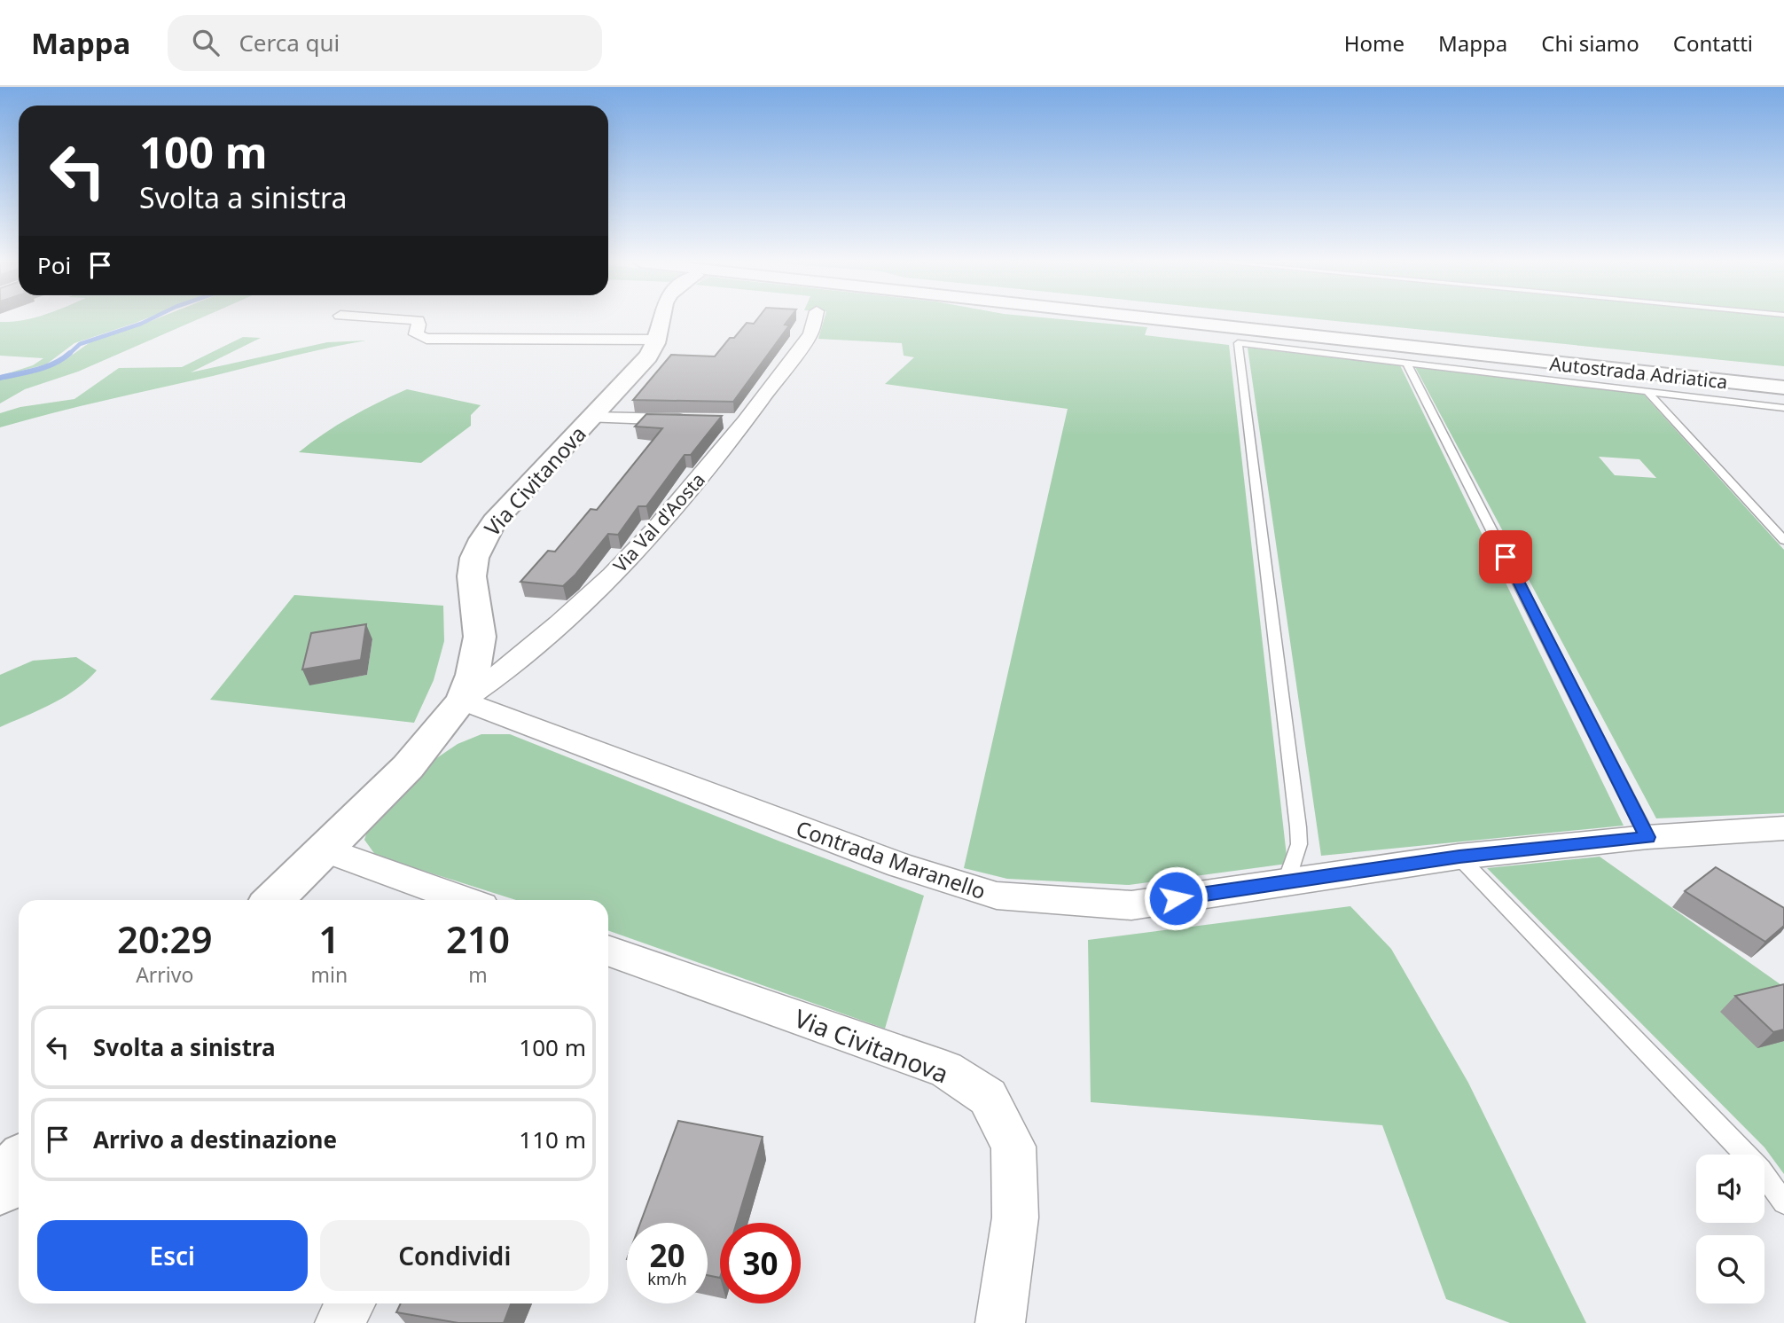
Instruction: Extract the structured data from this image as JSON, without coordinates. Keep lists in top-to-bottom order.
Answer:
{
  "streets": {
    "main road": ["Autostrada Adriatica", "Via Civitanova"],
    "street": ["Via Val d'Aosta", "Contrada Maranello"]
  },
  "crossings": [
    ["Via Civitanova", "Via Val d'Aosta"],
    ["Via Civitanova", "Contrada Maranello"],
    ["Via Val d'Aosta", "Contrada Maranello"]
  ],
  "page": {
    "header": "Mappa",
    "search": "Cerca qui",
    "nav": [
      "Home",
      "Mappa",
      "Chi siamo",
      "Contatti"
    ],
    "turn": ["100 m", "Svolta a sinistra"],
    "then": "Poi",
    "eta": [
      "20:29",
      "Arrivo",
      "1",
      "min",
      "210",
      "m"
    ],
    "list": [
      {
        "name": "Svolta a sinistra",
        "value": "100 m"
      },
      {
        "name": "Arrivo a destinazione",
        "value": "110 m"
      }
    ],
    "buttons": ["Esci", "Condividi"],
    "speed": "20 km/h",
    "limit": "30"
  }
}
